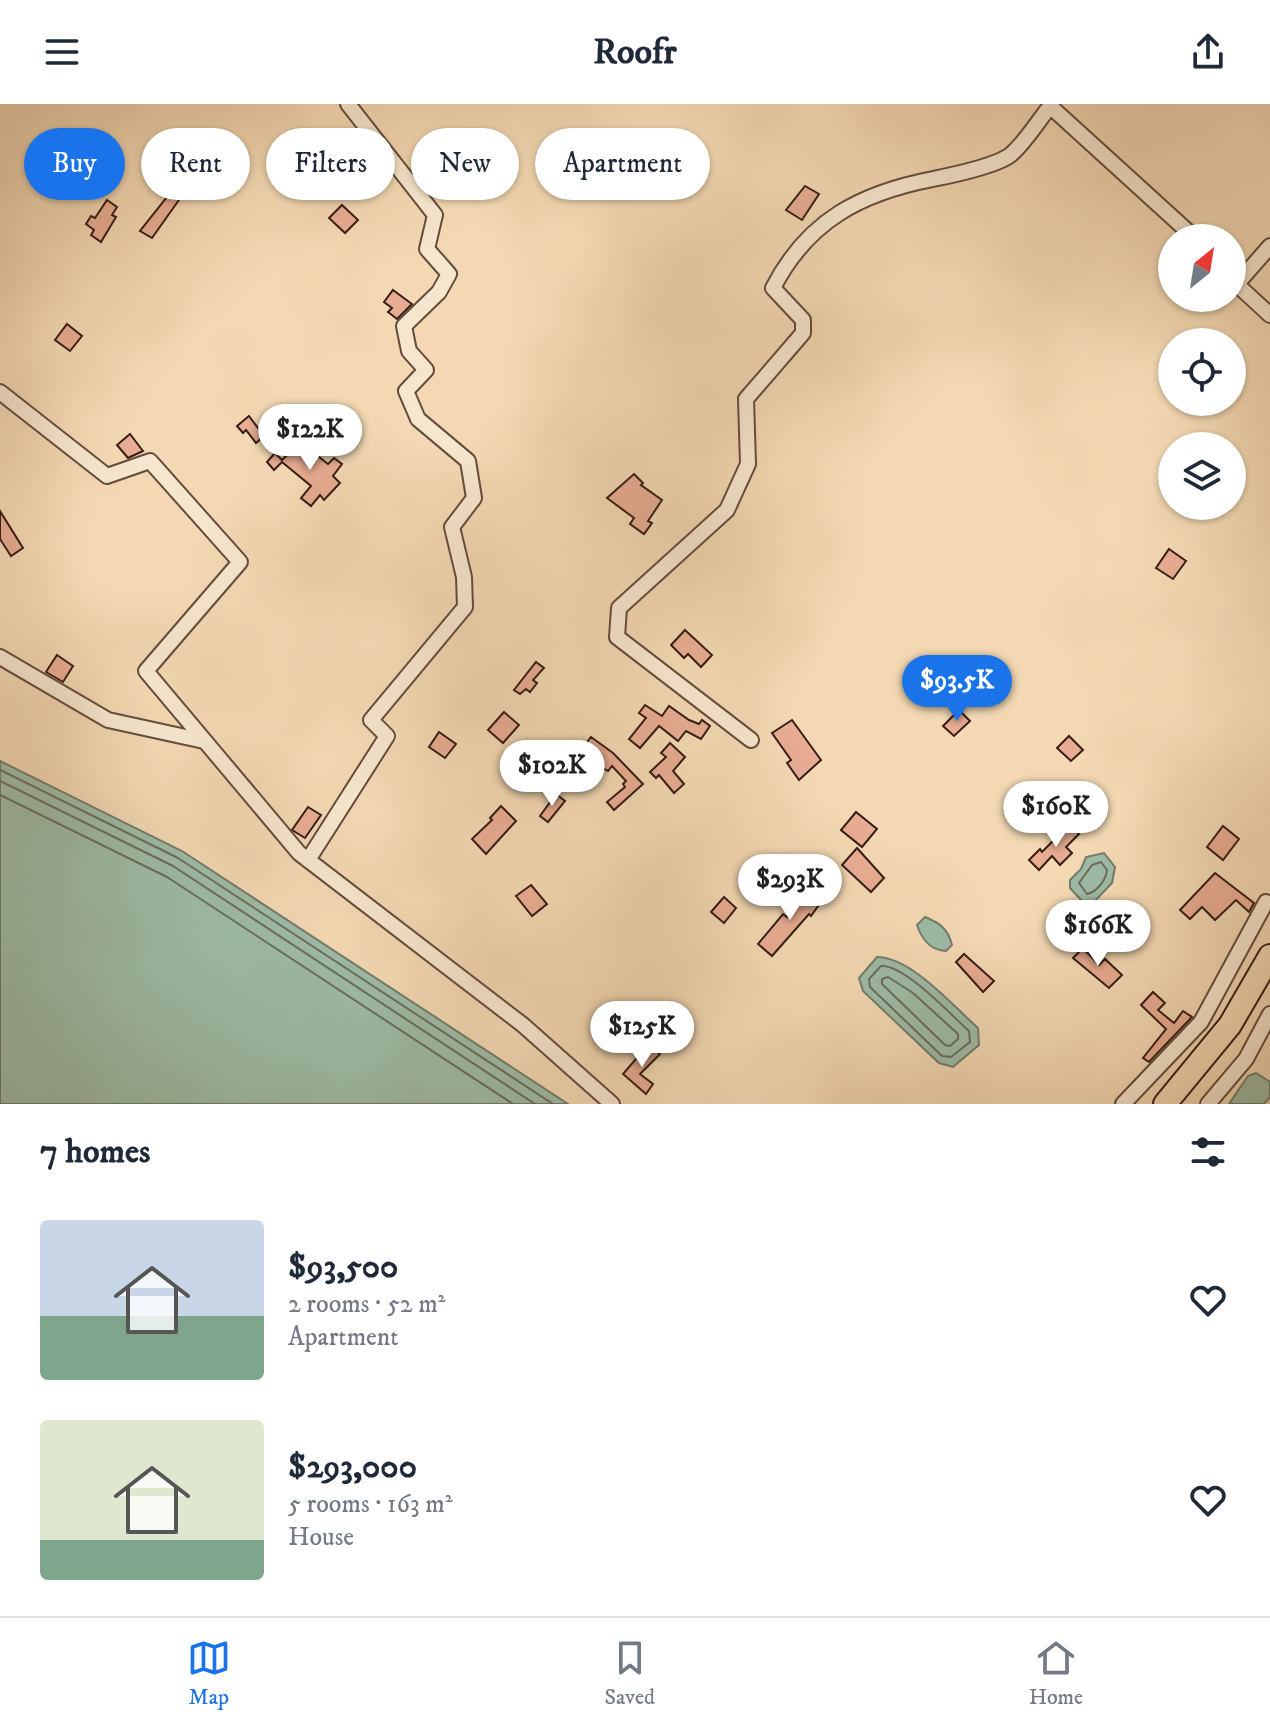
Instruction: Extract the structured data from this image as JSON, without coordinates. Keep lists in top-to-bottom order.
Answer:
{
  "north": "top right",
  "page": {
    "header": "Roofr",
    "chip": [
      "Buy",
      "Rent",
      "Filters",
      "New",
      "Apartment"
    ],
    "price": [
      "$122K",
      "$93.5K",
      "$102K",
      "$160K",
      "$293K",
      "$166K",
      "$125K"
    ],
    "heading": "7 homes",
    "list": [
      {
        "name": "$93,500",
        "note": "2 rooms · 52 m² · Apartment"
      },
      {
        "name": "$293,000",
        "note": "5 rooms · 163 m² · House"
      }
    ],
    "tabs": ["Map", "Saved", "Home"]
  }
}
